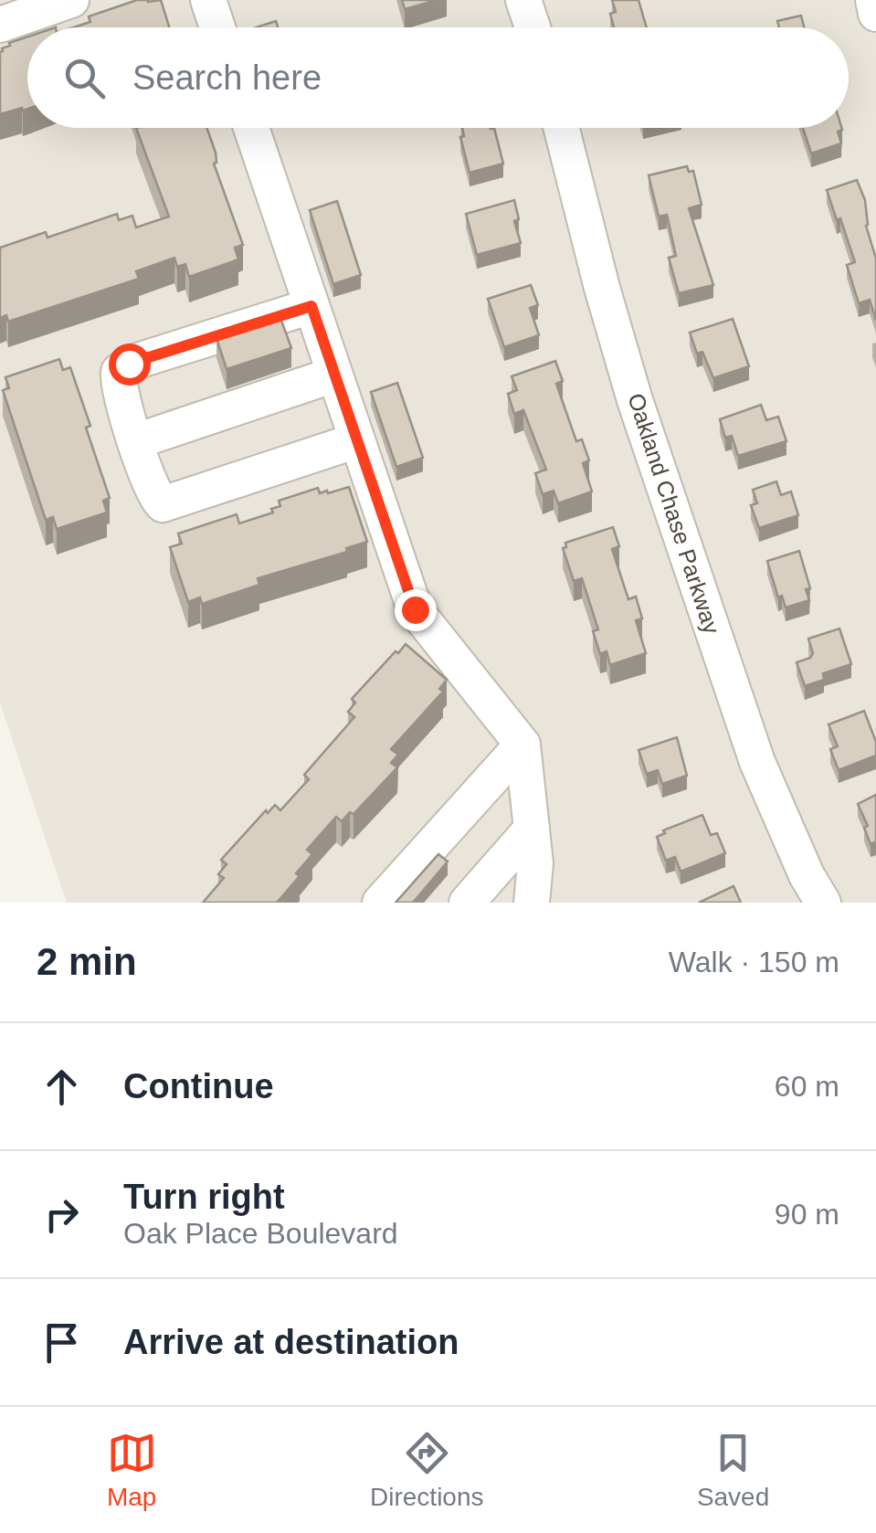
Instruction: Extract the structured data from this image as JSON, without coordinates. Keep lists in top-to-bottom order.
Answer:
{
  "streets": {
    "street": ["Oakland Chase Parkway"]
  },
  "page": {
    "search": "Search here",
    "heading": ["2 min", "Walk · 150 m"],
    "list": [
      ["Continue", "60 m"],
      ["Turn right", "Oak Place Boulevard", "90 m"],
      "Arrive at destination"
    ],
    "nav": ["Map", "Directions", "Saved"]
  }
}
